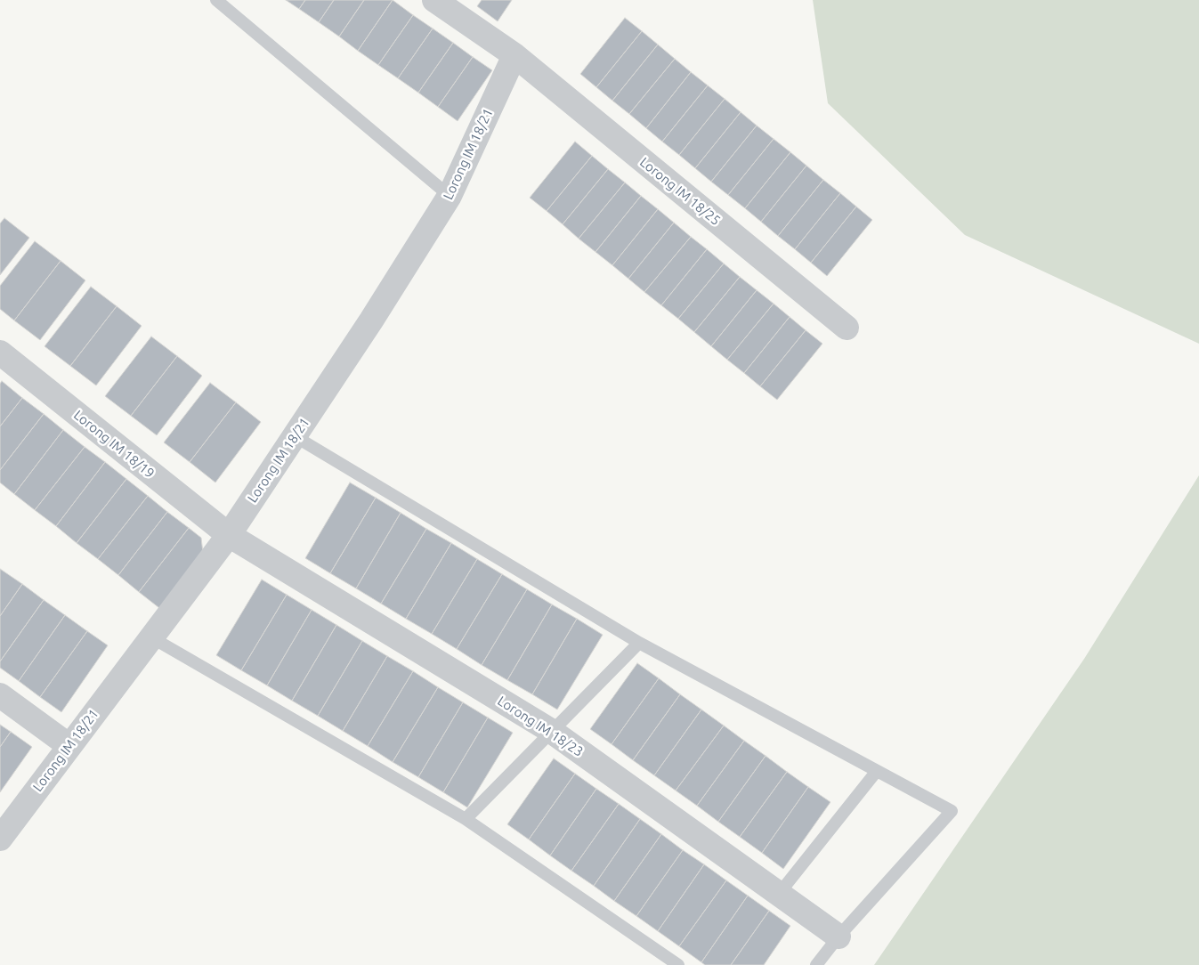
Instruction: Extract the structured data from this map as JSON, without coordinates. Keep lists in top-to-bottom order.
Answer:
{
  "streets": {
    "street": [
      "Lorong IM 18/21",
      "Lorong IM 18/25",
      "Lorong IM 18/19",
      "Lorong IM 18/23"
    ]
  },
  "crossings": [
    ["Lorong IM 18/21", "Lorong IM 18/25"],
    ["Lorong IM 18/21", "Lorong IM 18/19"],
    ["Lorong IM 18/21", "Lorong IM 18/23"],
    ["Lorong IM 18/19", "Lorong IM 18/23"]
  ]
}
